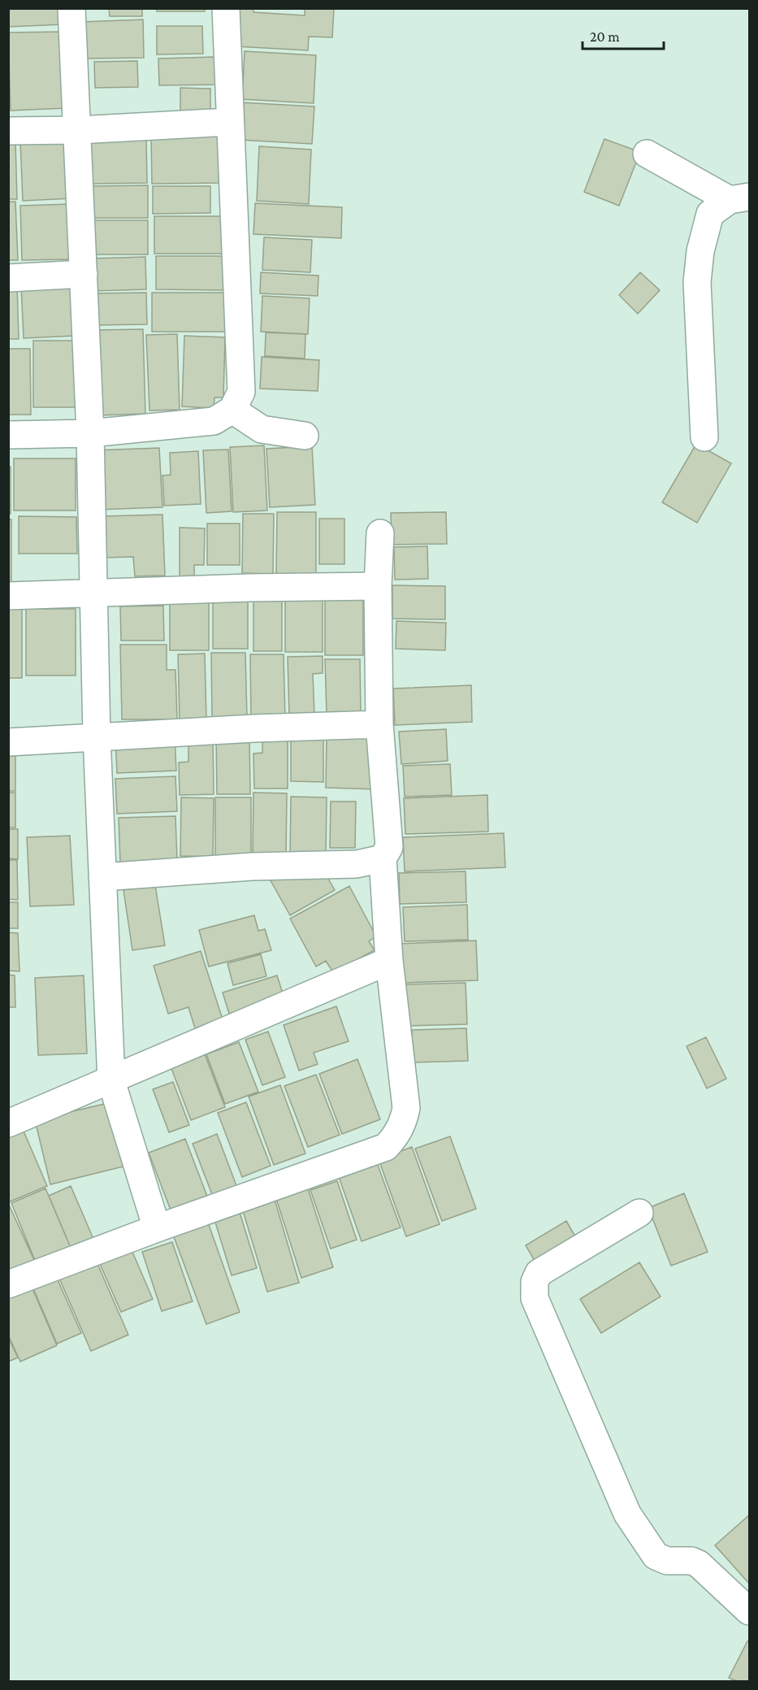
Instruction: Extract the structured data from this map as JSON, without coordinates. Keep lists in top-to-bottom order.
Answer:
{
  "scale_bar": "20 m"
}
